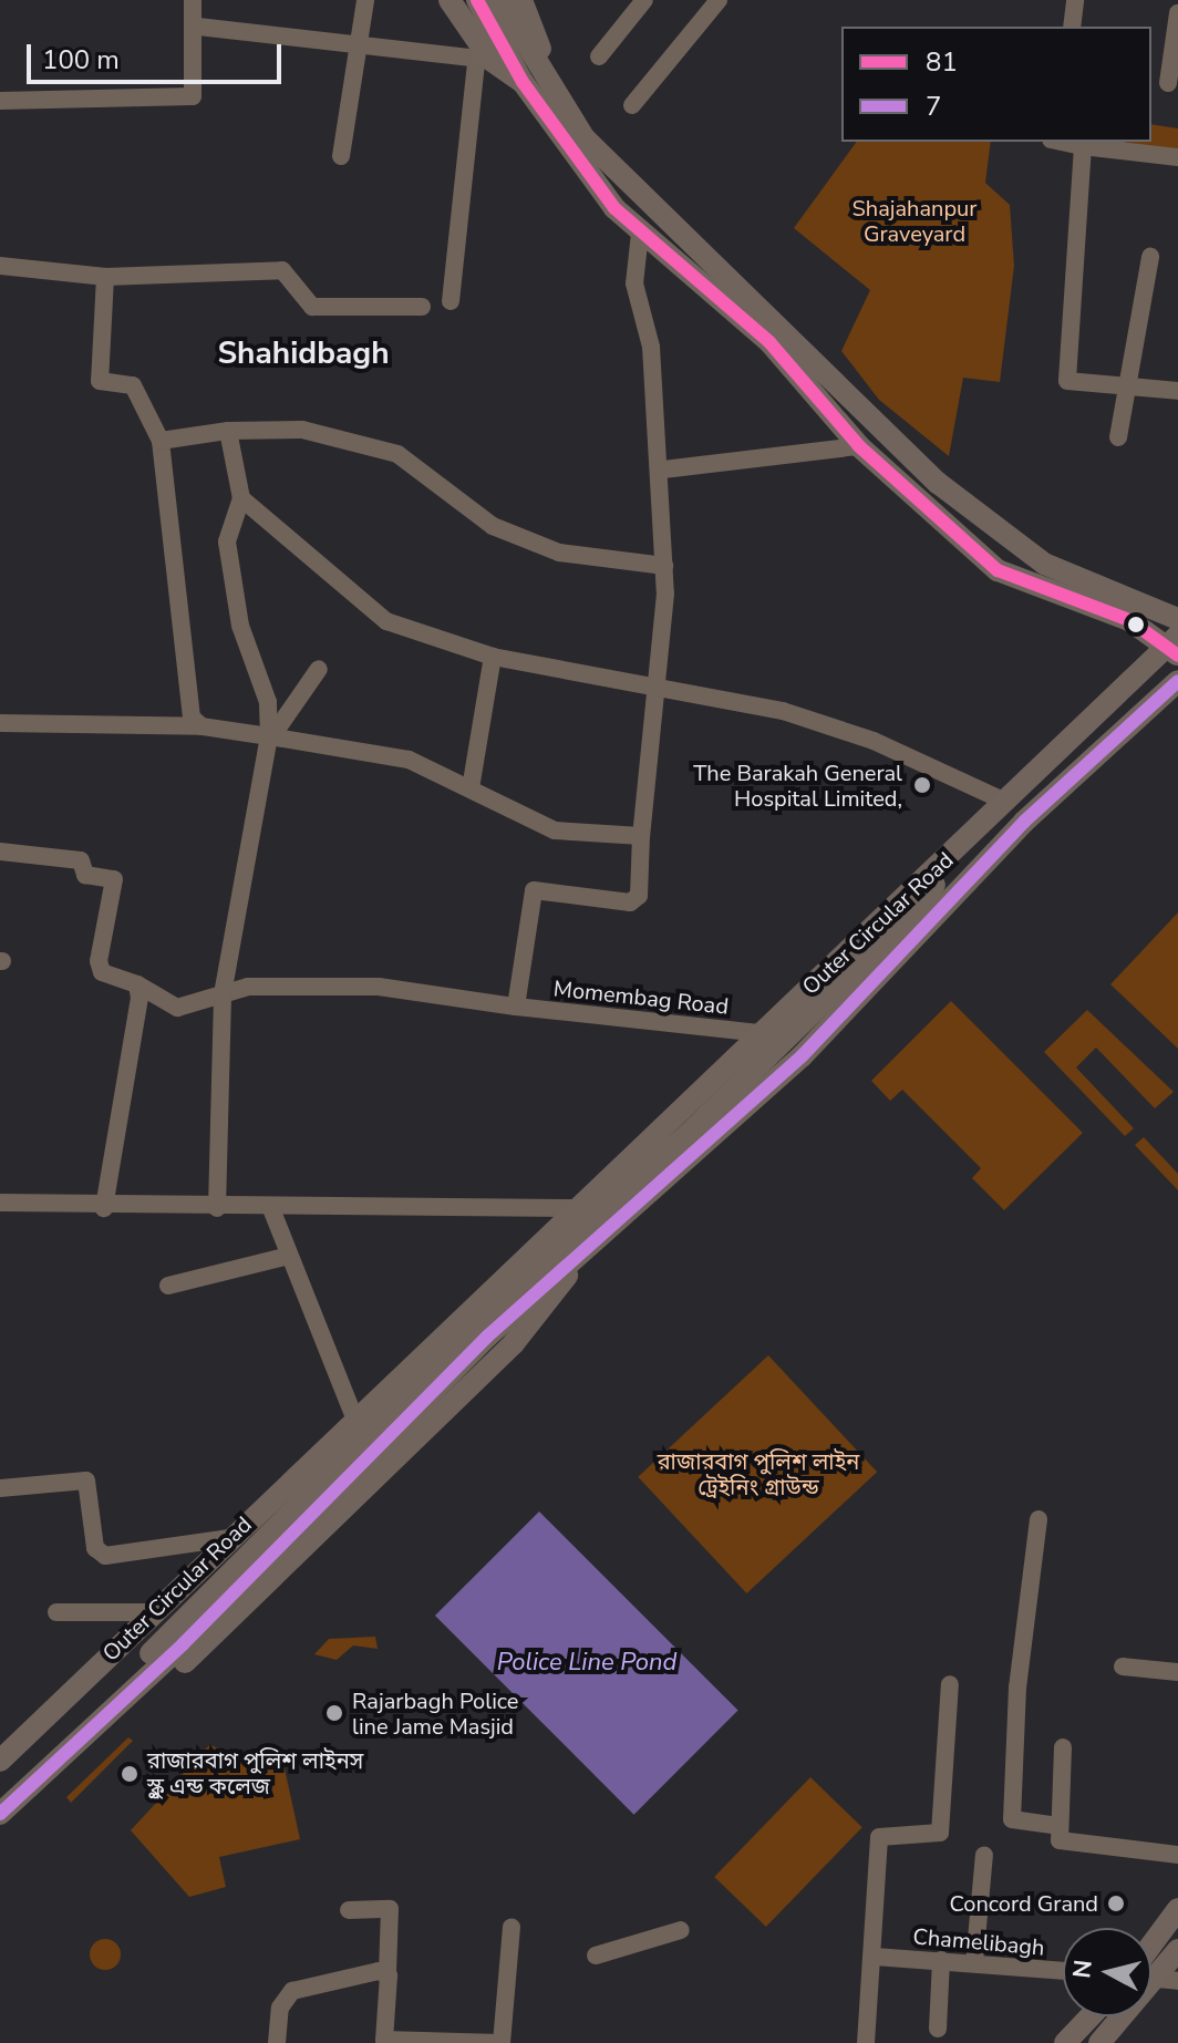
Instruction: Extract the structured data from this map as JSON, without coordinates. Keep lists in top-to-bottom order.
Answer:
{
  "streets": {
    "main road": ["Outer Circular Road"],
    "street": ["Momembag Road", "Chamelibagh"]
  },
  "crossings": [
    ["Outer Circular Road", "Momembag Road"]
  ],
  "districts": ["Shahidbagh"],
  "water": ["Police Line Pond"],
  "parks": ["Shajahanpur Graveyard", "রাজারবাগ পুলিশ লাইন ট্রেইনিং গ্রাউন্ড"],
  "places": [
    "The Barakah General Hospital Limited,",
    "Rajarbagh Police line Jame Masjid",
    "রাজারবাগ পুলিশ লাইনস স্কুল এন্ড কলেজ",
    "Concord Grand"
  ],
  "lines": ["transit line 81", "transit line 7"],
  "legend": ["81", "7"],
  "scale_bar": "100 m",
  "north": "left"
}
